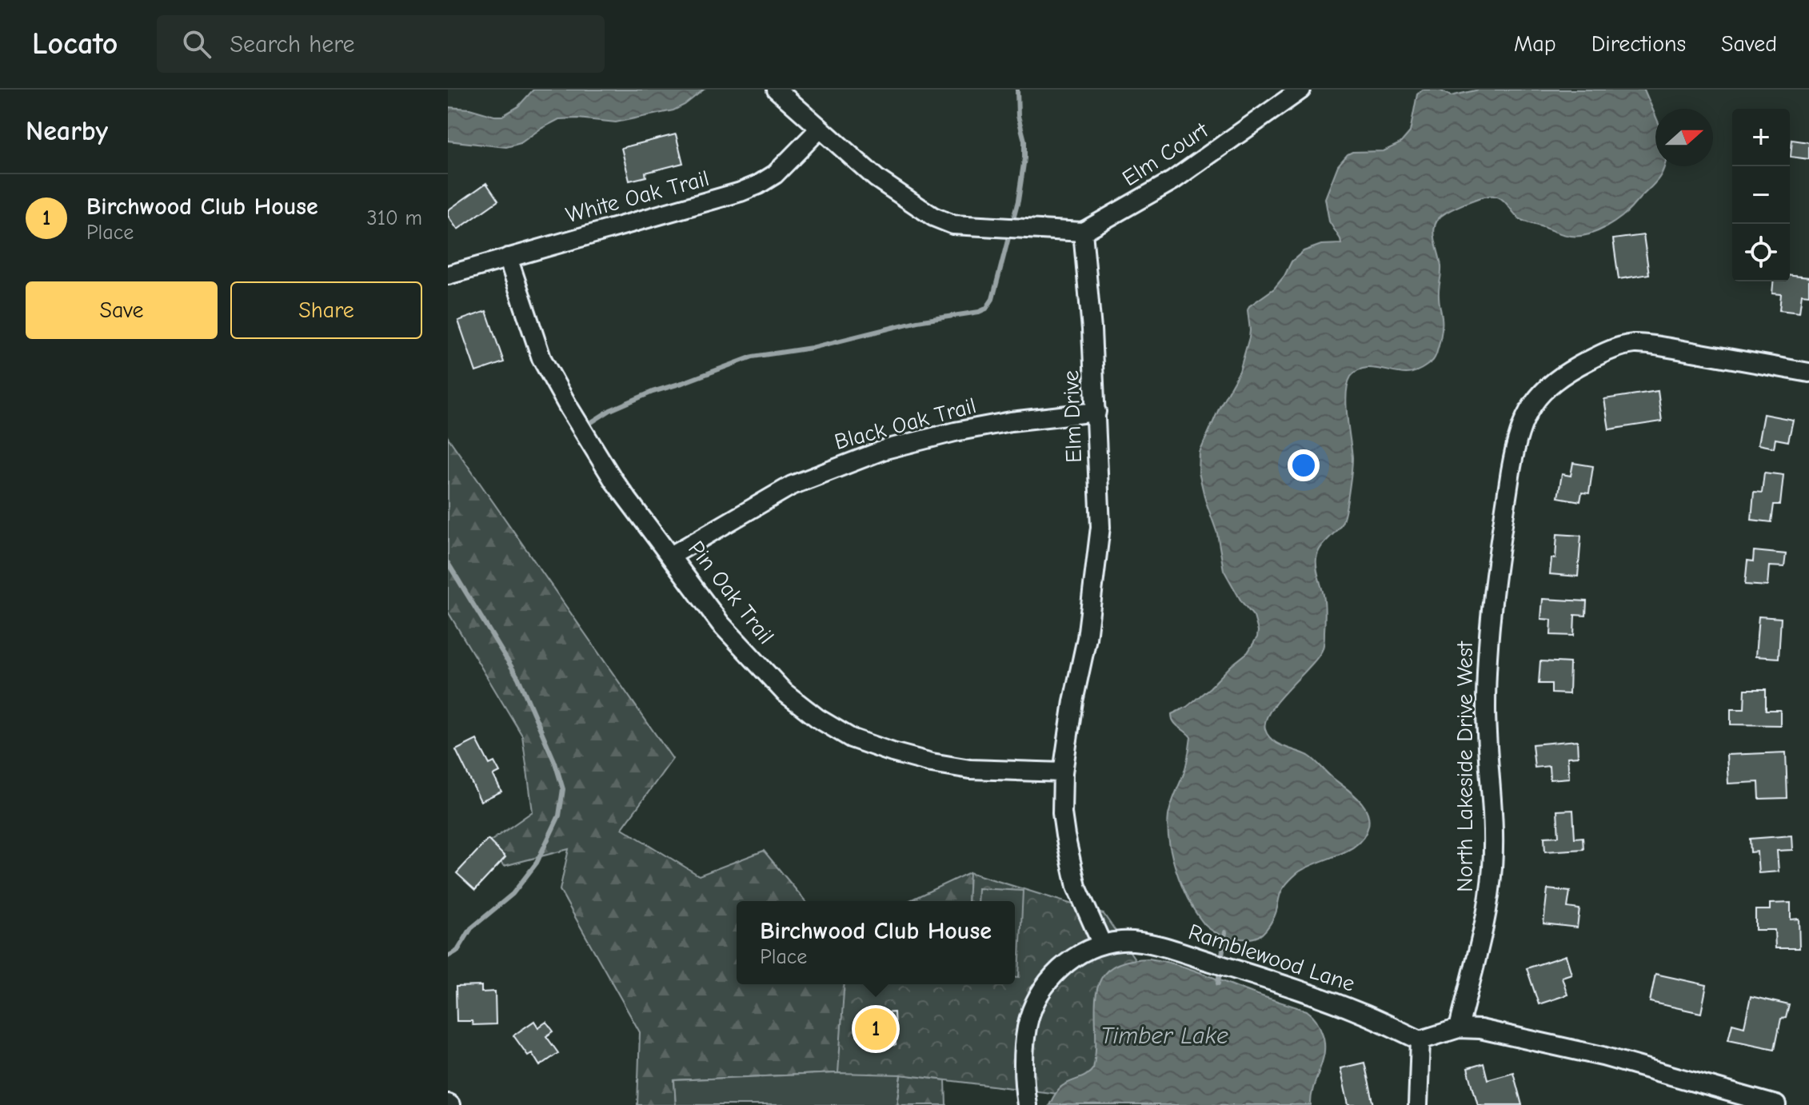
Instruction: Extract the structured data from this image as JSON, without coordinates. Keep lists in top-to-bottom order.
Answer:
{
  "streets": {
    "street": [
      "Elm Court",
      "White Oak Trail",
      "Elm Drive",
      "Black Oak Trail",
      "Pin Oak Trail",
      "North Lakeside Drive West",
      "Ramblewood Lane"
    ]
  },
  "crossings": [
    ["Elm Court", "Elm Drive"],
    ["White Oak Trail", "Pin Oak Trail"],
    ["Elm Drive", "Black Oak Trail"],
    ["Elm Drive", "Pin Oak Trail"],
    ["Elm Drive", "Ramblewood Lane"],
    ["Black Oak Trail", "Pin Oak Trail"]
  ],
  "water": ["Timber Lake"],
  "north": "right",
  "page": {
    "header": "Locato",
    "search": "Search here",
    "nav": ["Map", "Directions", "Saved"],
    "heading": "Nearby",
    "map_buttons": ["+", "−"],
    "list": [
      {
        "mark": "1",
        "name": "Birchwood Club House",
        "note": "Place",
        "value": "310 m"
      }
    ],
    "buttons": ["Save", "Share"],
    "popup": ["Birchwood Club House", "Place"],
    "pins": "1"
  }
}
